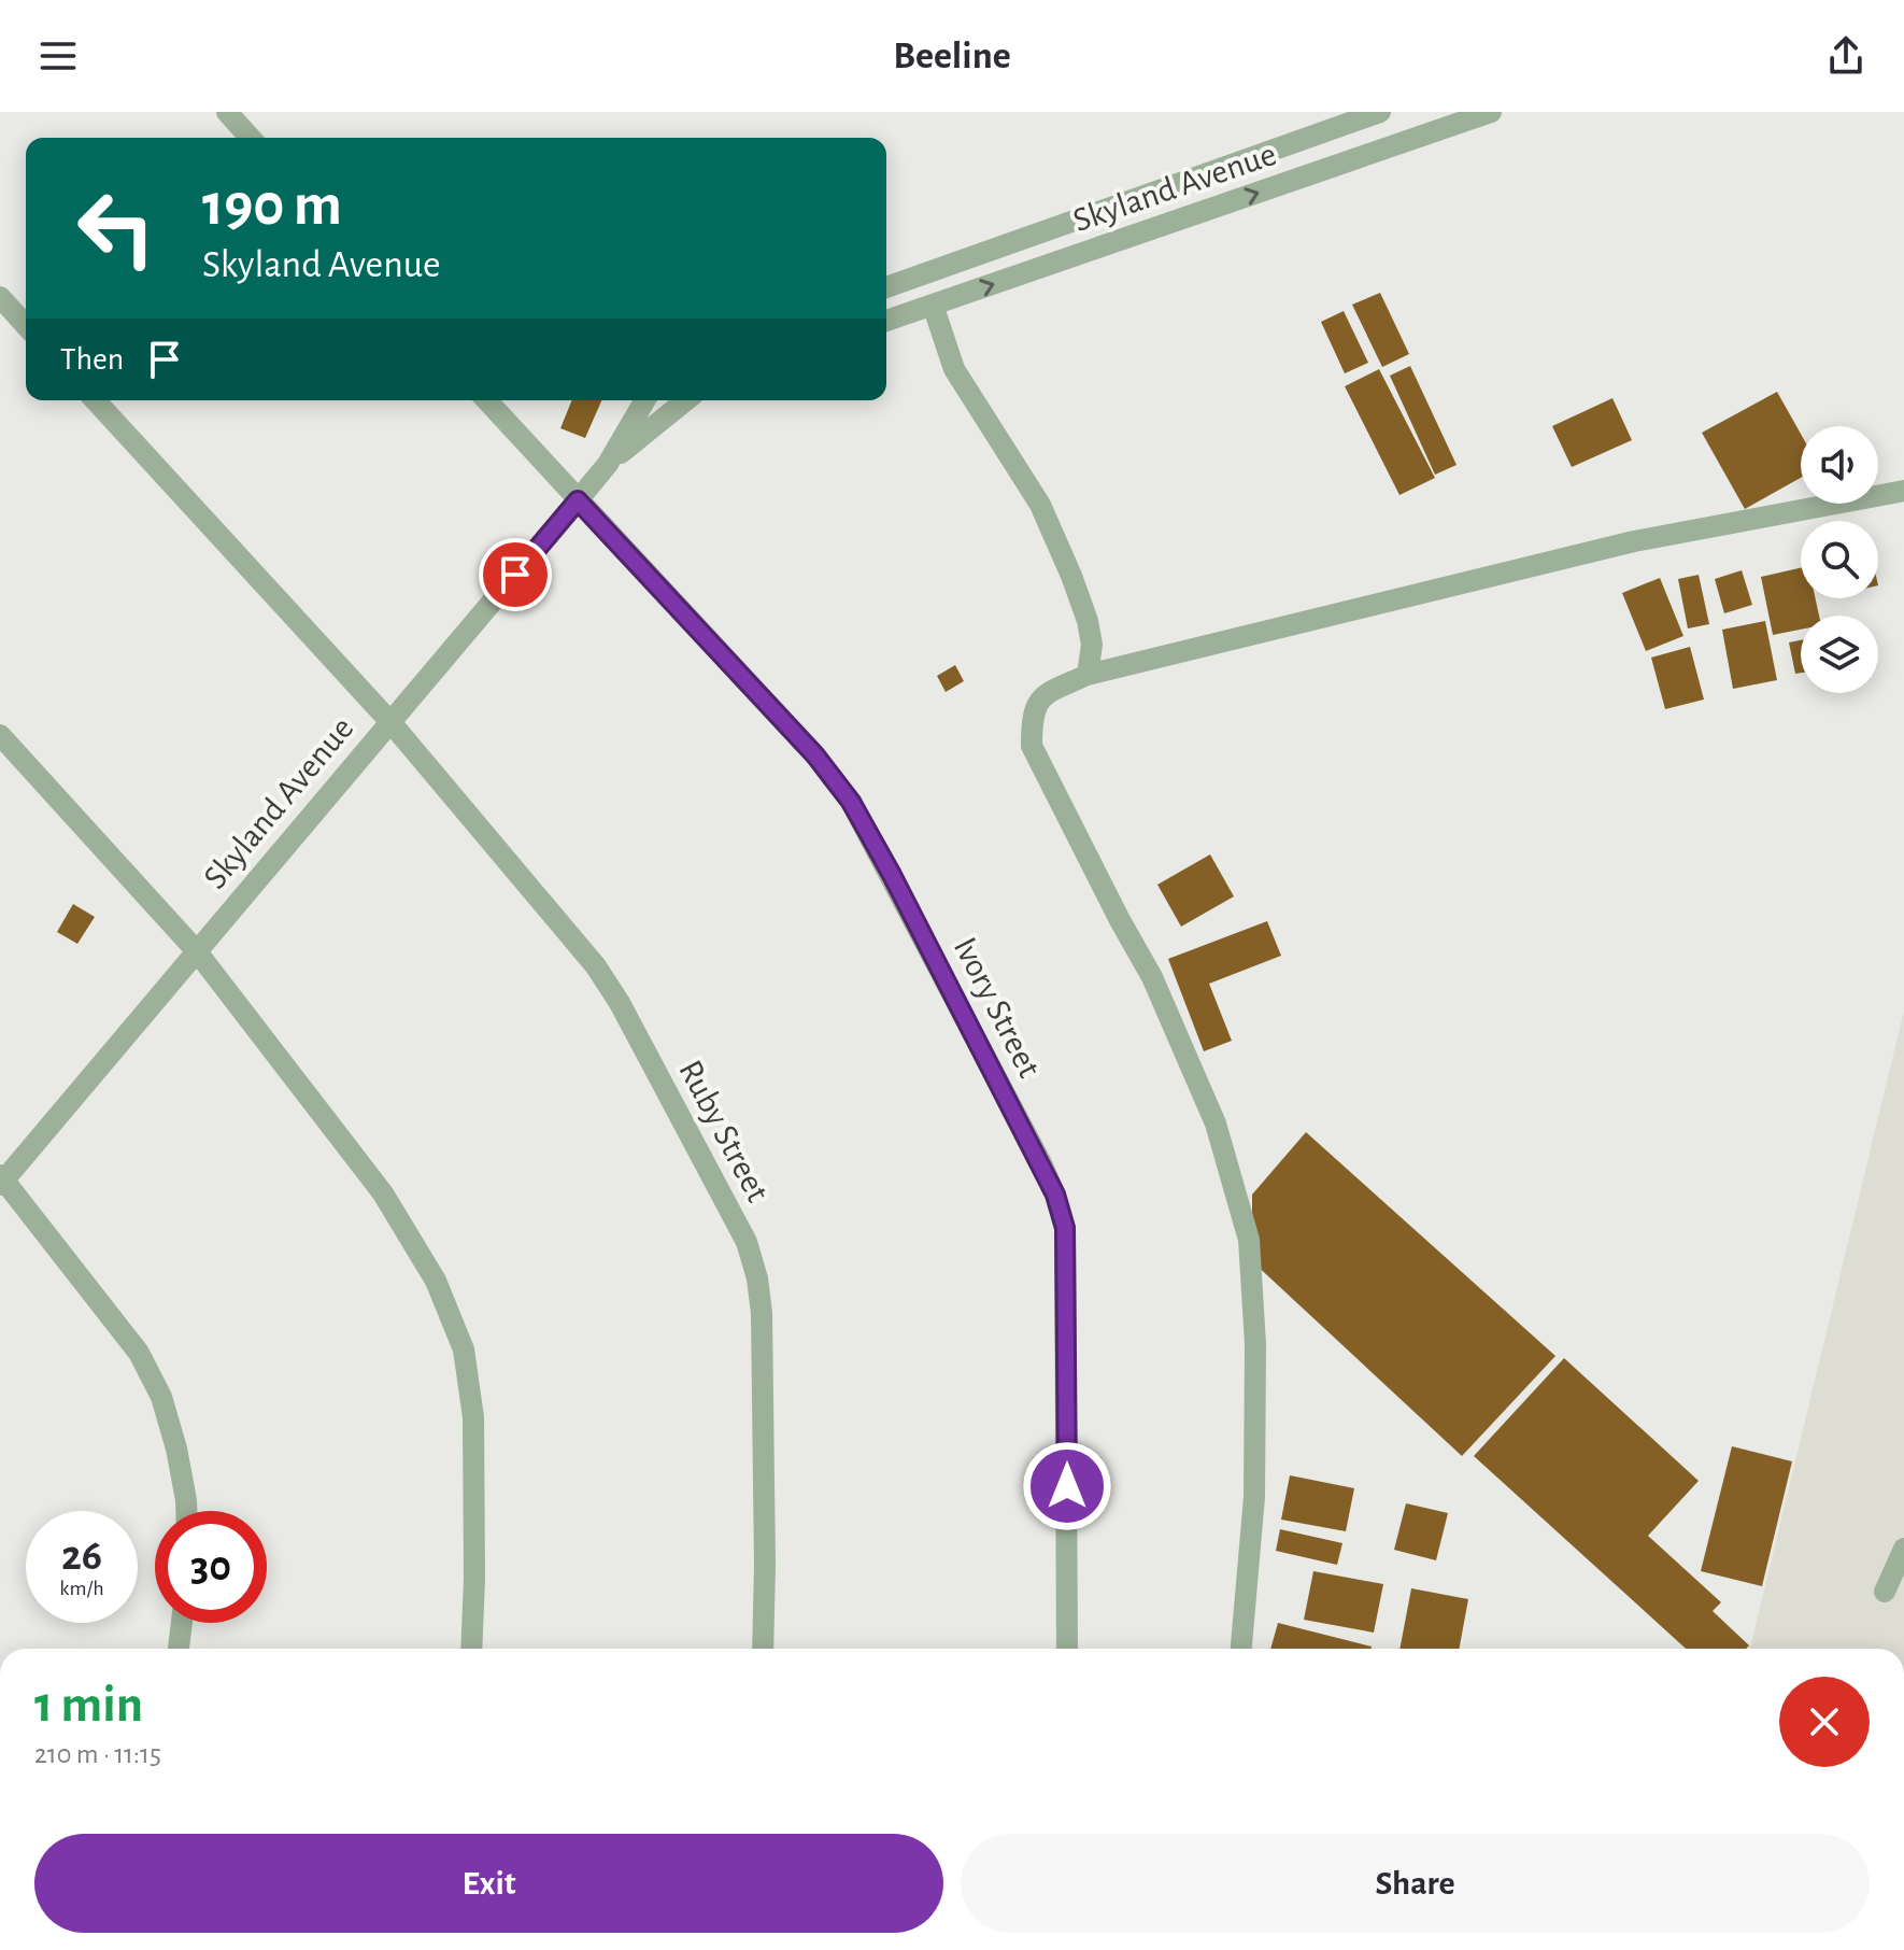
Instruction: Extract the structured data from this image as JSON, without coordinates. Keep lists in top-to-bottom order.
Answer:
{
  "streets": {
    "street": ["Skyland Avenue", "Ivory Street", "Ruby Street"]
  },
  "crossings": [
    ["Skyland Avenue", "Ivory Street"],
    ["Skyland Avenue", "Ruby Street"]
  ],
  "page": {
    "header": "Beeline",
    "turn": ["190 m", "Skyland Avenue"],
    "then": "Then",
    "speed": "26 km/h",
    "limit": "30",
    "heading": ["1 min", "210 m · 11:15"],
    "buttons": ["Exit", "Share"]
  }
}
